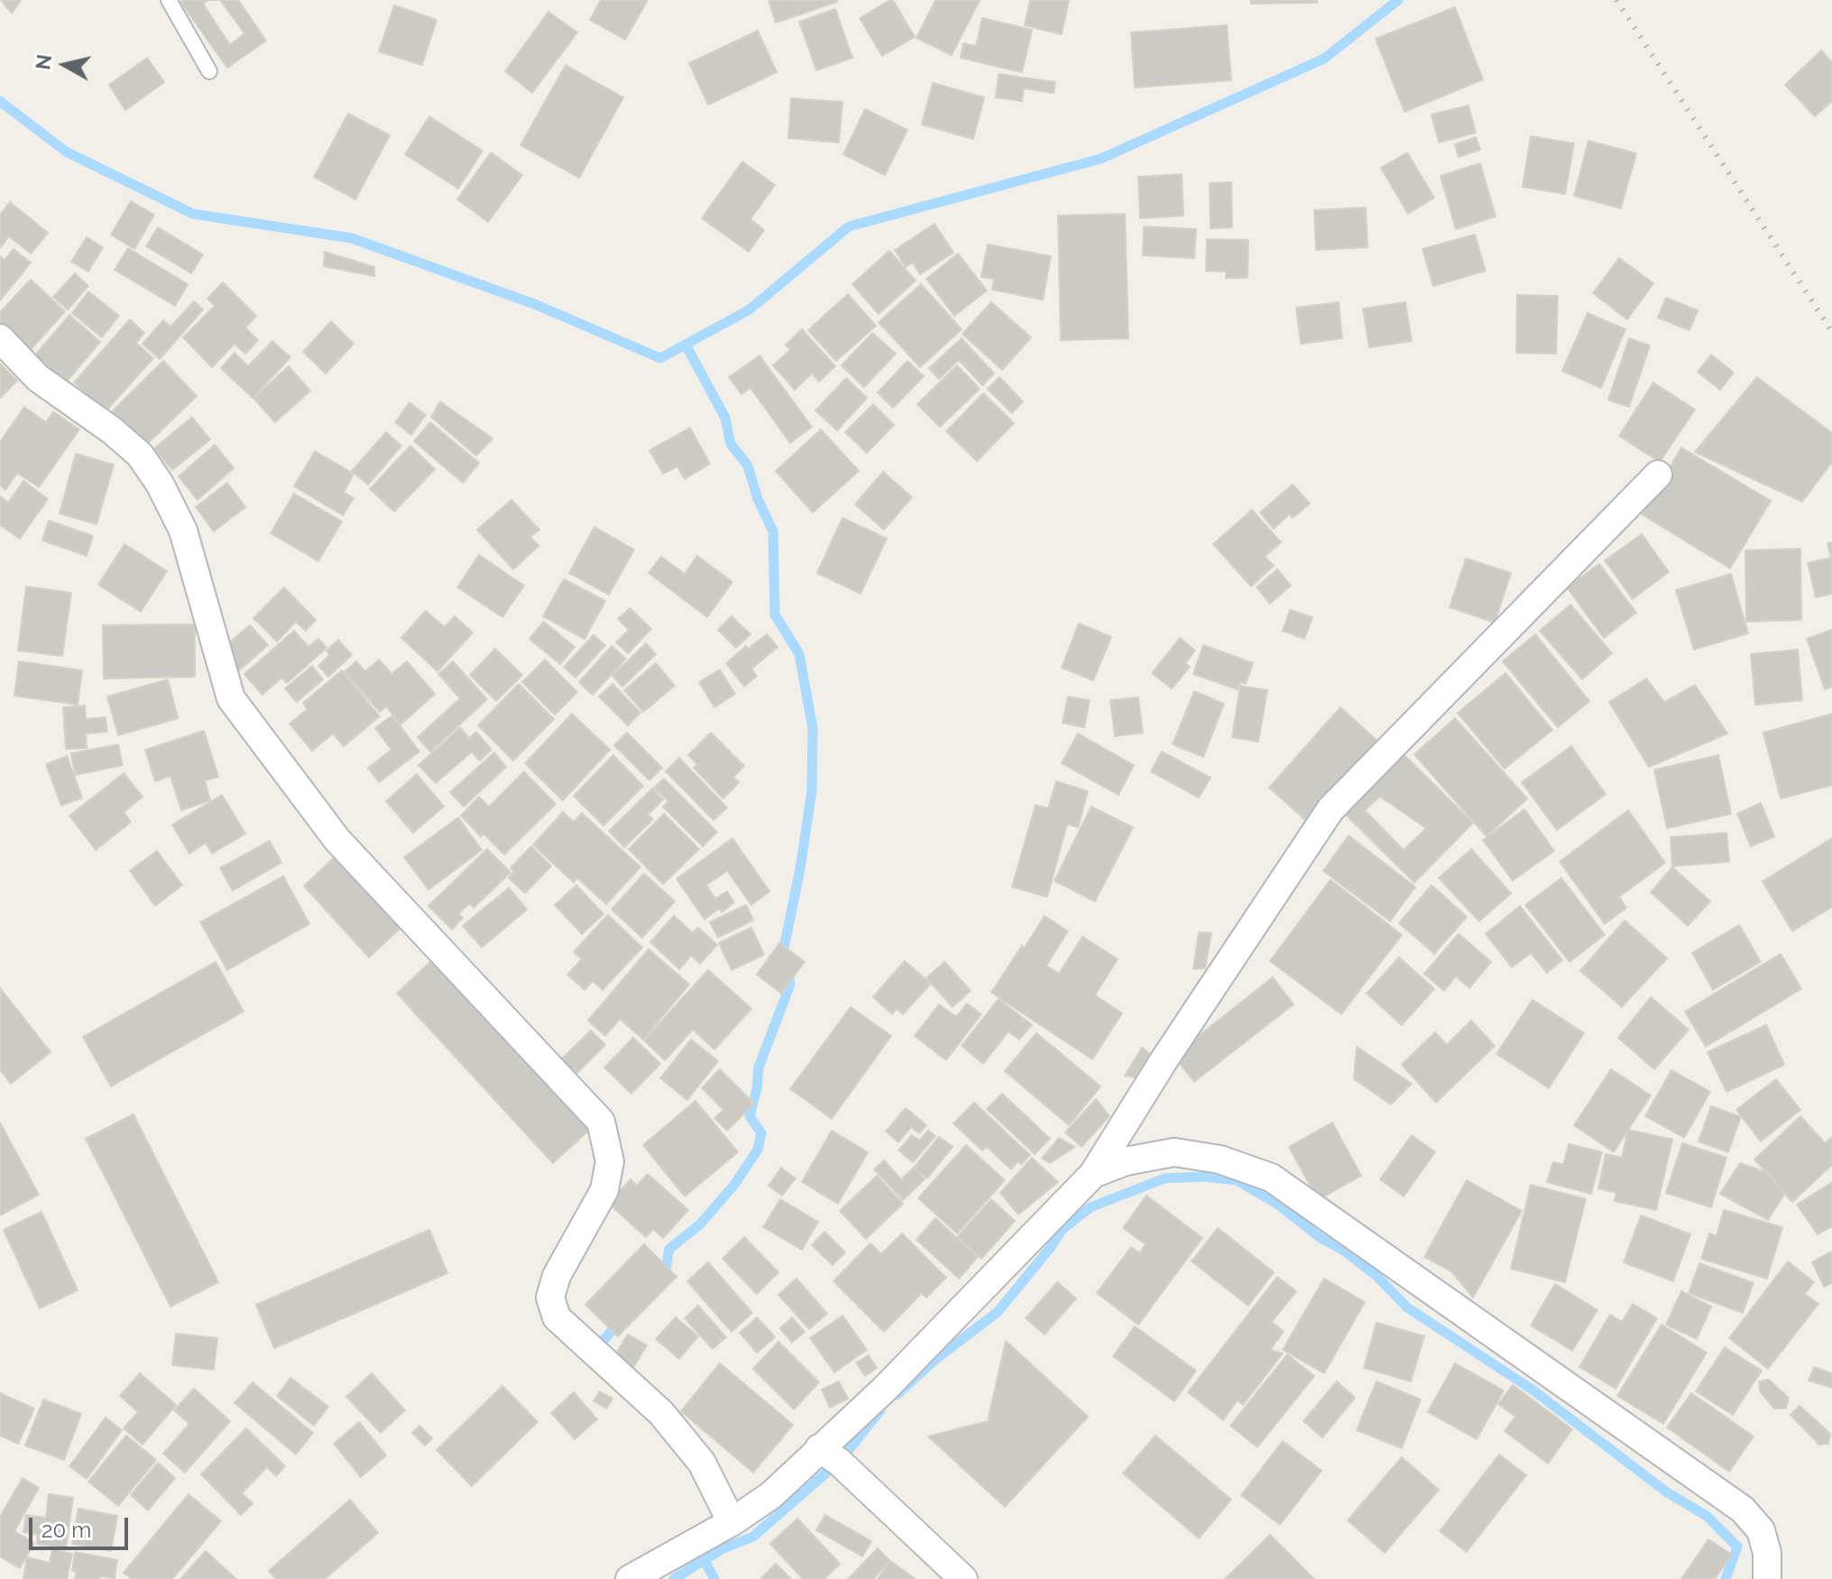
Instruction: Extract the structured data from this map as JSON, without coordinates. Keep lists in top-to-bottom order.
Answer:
{
  "scale_bar": "20 m",
  "north": "left"
}
